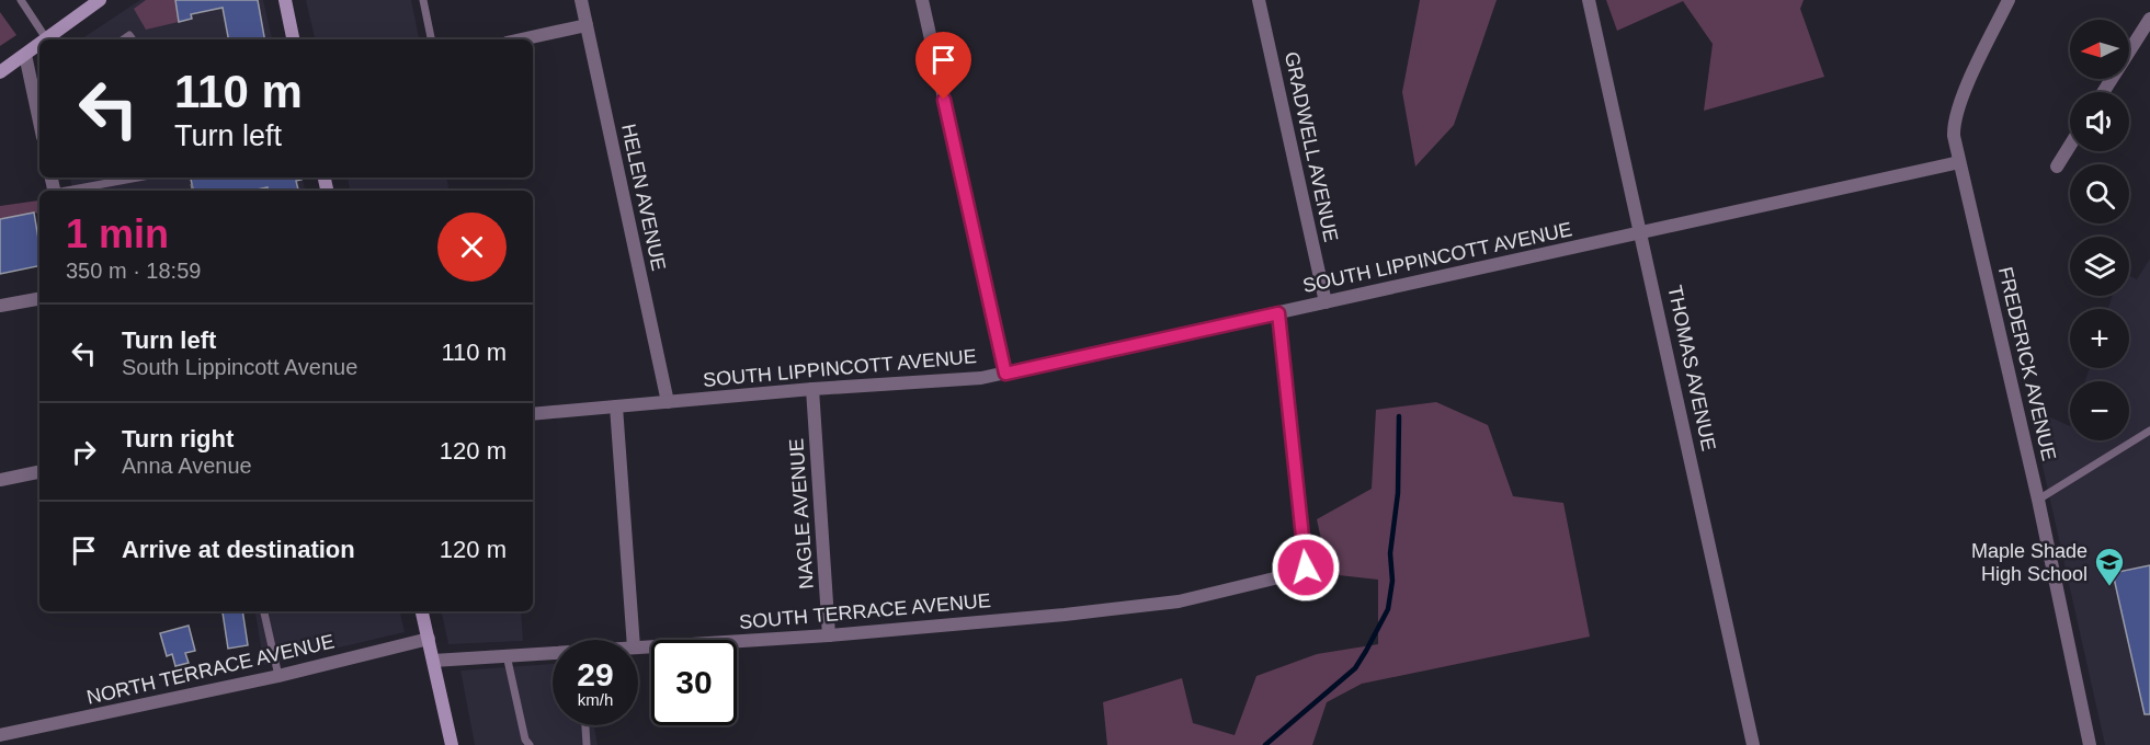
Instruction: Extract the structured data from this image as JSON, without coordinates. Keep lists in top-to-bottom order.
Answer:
{
  "streets": {
    "street": [
      "GRADWELL AVENUE",
      "HELEN AVENUE",
      "SOUTH LIPPINCOTT AVENUE",
      "FREDERICK AVENUE",
      "THOMAS AVENUE",
      "NAGLE AVENUE",
      "SOUTH TERRACE AVENUE",
      "NORTH TERRACE AVENUE"
    ]
  },
  "crossings": [
    ["GRADWELL AVENUE", "SOUTH LIPPINCOTT AVENUE"],
    ["HELEN AVENUE", "SOUTH LIPPINCOTT AVENUE"],
    ["SOUTH LIPPINCOTT AVENUE", "FREDERICK AVENUE"],
    ["SOUTH LIPPINCOTT AVENUE", "THOMAS AVENUE"],
    ["SOUTH LIPPINCOTT AVENUE", "NAGLE AVENUE"],
    ["SOUTH LIPPINCOTT AVENUE", "SOUTH TERRACE AVENUE"],
    ["NAGLE AVENUE", "SOUTH TERRACE AVENUE"]
  ],
  "places": {
    "school or university": ["Maple Shade High School"]
  },
  "north": "left",
  "page": {
    "map_buttons": ["+", "−"],
    "turn": ["110 m", "Turn left"],
    "heading": ["1 min", "350 m · 18:59"],
    "list": [
      {
        "name": "Turn left",
        "note": "South Lippincott Avenue",
        "value": "110 m"
      },
      {
        "name": "Turn right",
        "note": "Anna Avenue",
        "value": "120 m"
      },
      {
        "name": "Arrive at destination",
        "value": "120 m"
      }
    ],
    "speed": "29 km/h",
    "limit": "30"
  }
}
